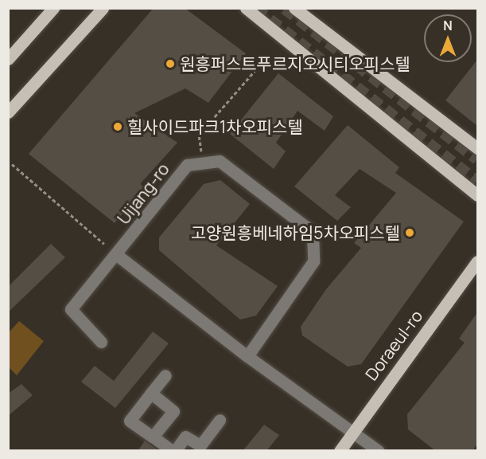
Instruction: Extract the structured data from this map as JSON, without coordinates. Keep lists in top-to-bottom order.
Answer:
{
  "streets": {
    "main road": ["Doraeul-ro"],
    "street": ["Uijang-ro"]
  },
  "places": ["원흥퍼스트푸르지오시티오피스텔", "힐사이드파크1차오피스텔", "고양원흥베네하임5차오피스텔"],
  "north": "top"
}
